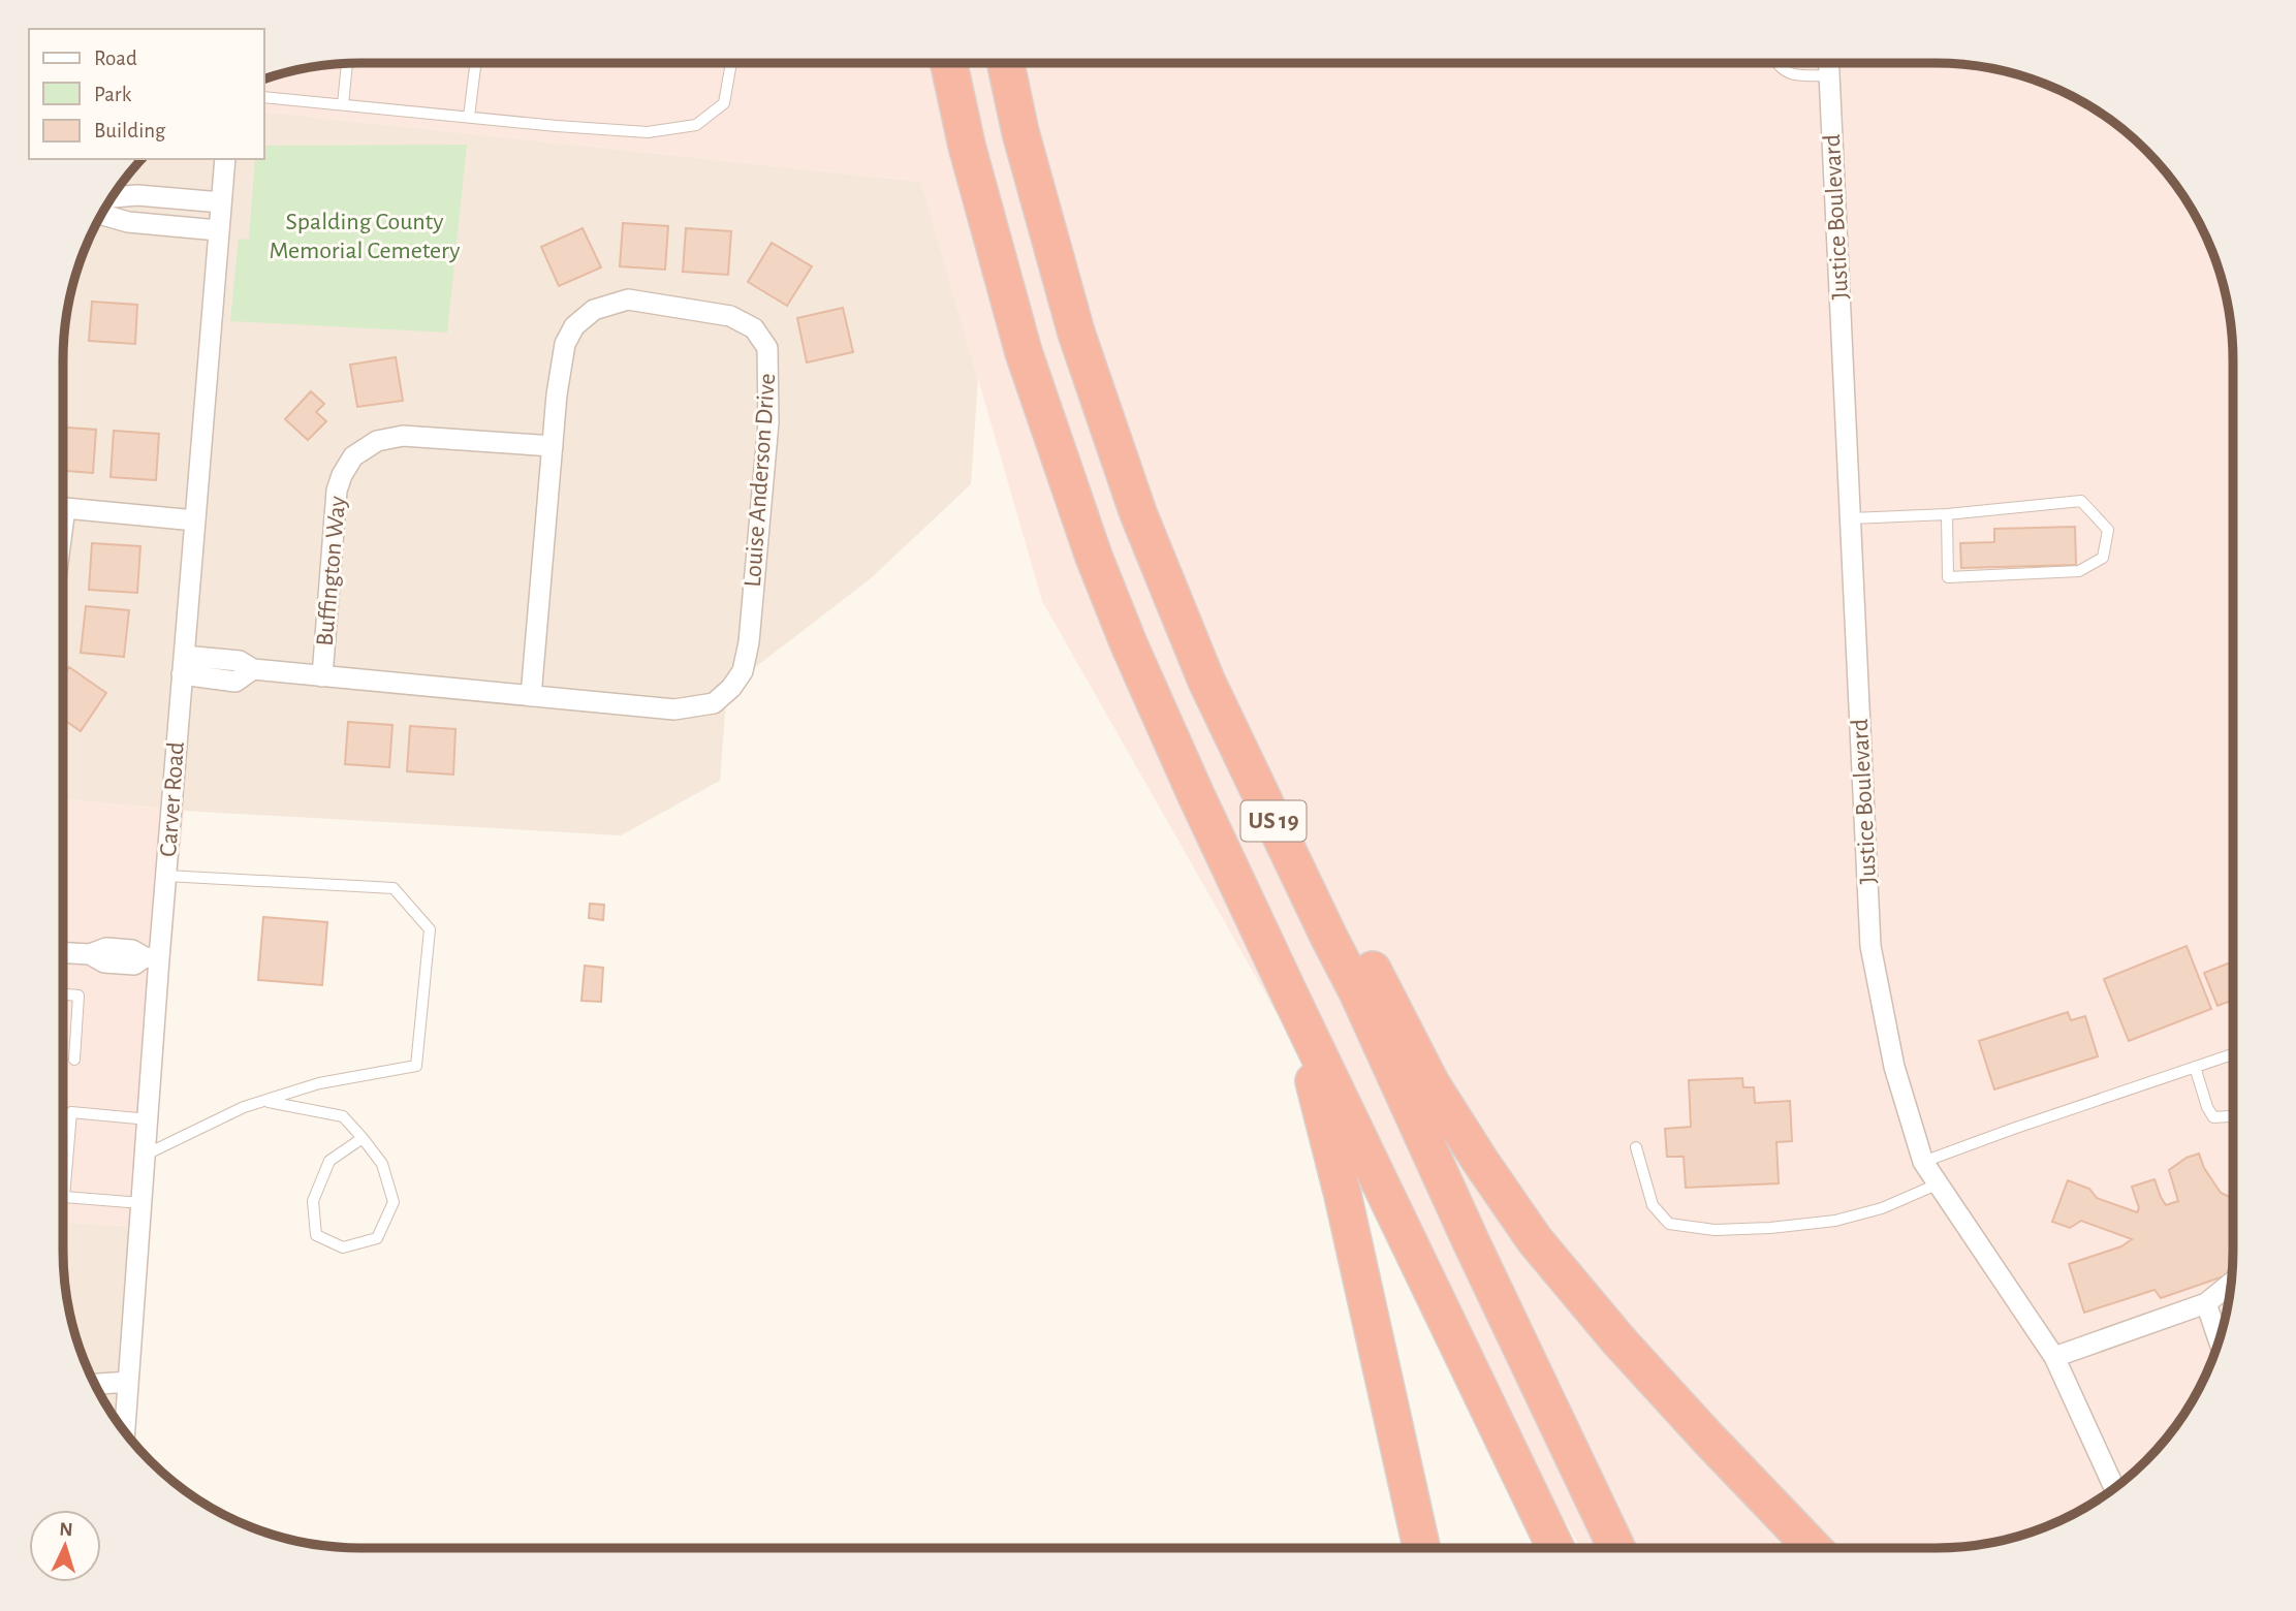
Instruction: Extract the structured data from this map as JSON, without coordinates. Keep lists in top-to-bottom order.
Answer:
{
  "streets": {
    "highway": ["US 19"],
    "street": [
      "Justice Boulevard",
      "Louise Anderson Drive",
      "Buffington Way",
      "Carver Road"
    ]
  },
  "crossings": [
    ["Louise Anderson Drive", "Buffington Way"],
    ["Louise Anderson Drive", "Carver Road"]
  ],
  "parks": ["Spalding County Memorial Cemetery"],
  "legend": ["Road", "Park", "Building"],
  "north": "top"
}
